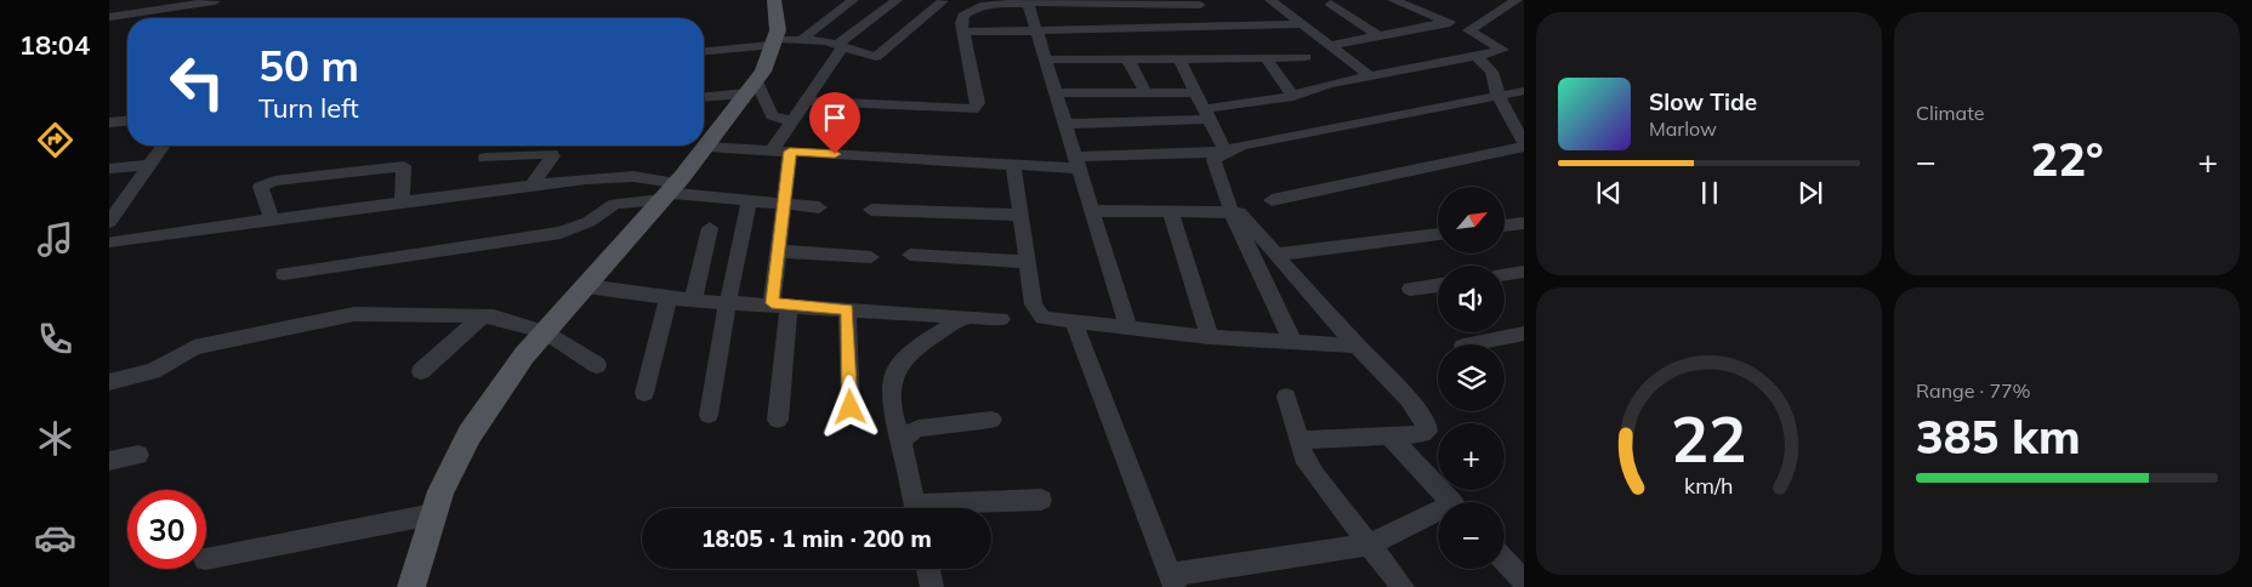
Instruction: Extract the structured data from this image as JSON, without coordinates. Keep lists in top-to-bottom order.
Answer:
{
  "north": "top right",
  "page": {
    "tabs": "18:04",
    "tile": [
      "Climate",
      ["Range · 77%", "385 km"]
    ],
    "turn": ["50 m", "Turn left"],
    "song": ["Slow Tide", "Marlow"],
    "heat": ["−", "22°", "+"],
    "map_buttons": ["+", "−"],
    "limit": "30",
    "trip": "18:05 · 1 min · 200 m",
    "gauge": ["22", "km/h"]
  }
}
